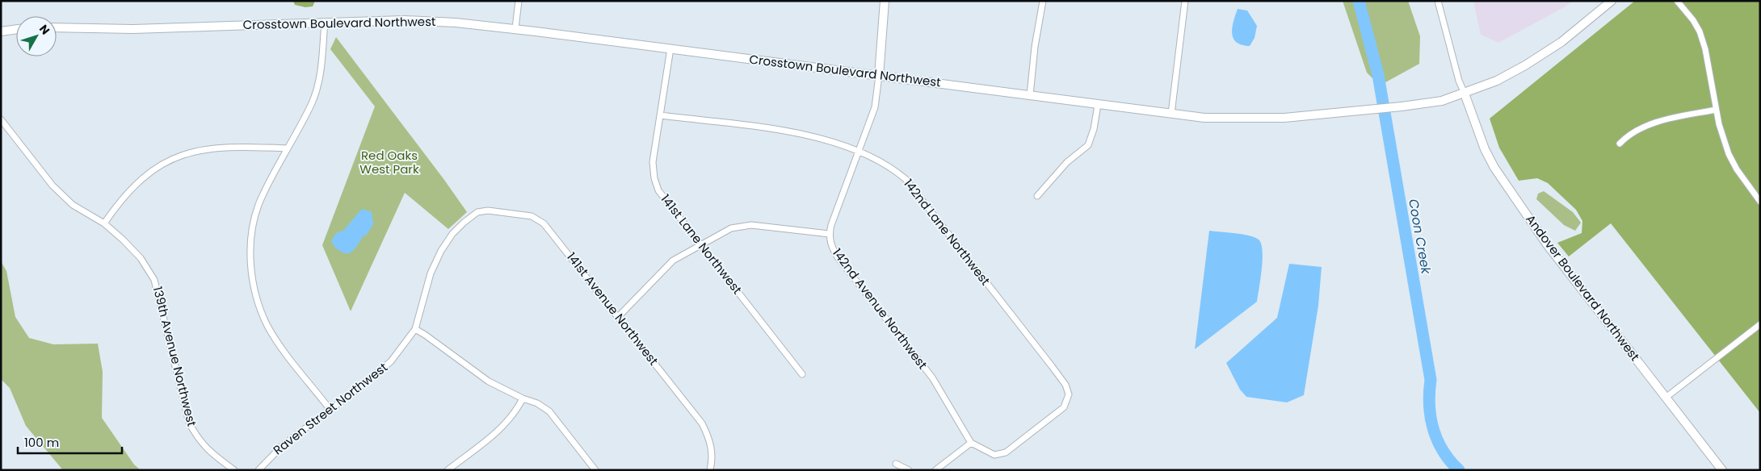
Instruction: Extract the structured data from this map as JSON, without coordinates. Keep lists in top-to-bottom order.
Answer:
{
  "streets": {
    "street": [
      "Crosstown Boulevard Northwest",
      "142nd Lane Northwest",
      "141st Lane Northwest",
      "Andover Boulevard Northwest",
      "141st Avenue Northwest",
      "142nd Avenue Northwest",
      "139th Avenue Northwest",
      "Raven Street Northwest"
    ]
  },
  "crossings": [
    ["Crosstown Boulevard Northwest", "141st Lane Northwest"],
    ["Crosstown Boulevard Northwest", "Andover Boulevard Northwest"],
    ["Crosstown Boulevard Northwest", "142nd Avenue Northwest"],
    ["142nd Lane Northwest", "141st Lane Northwest"],
    ["142nd Lane Northwest", "142nd Avenue Northwest"],
    ["141st Avenue Northwest", "Raven Street Northwest"]
  ],
  "water": ["Coon Creek"],
  "parks": ["Red Oaks West Park"],
  "scale_bar": "100 m",
  "north": "top right"
}
